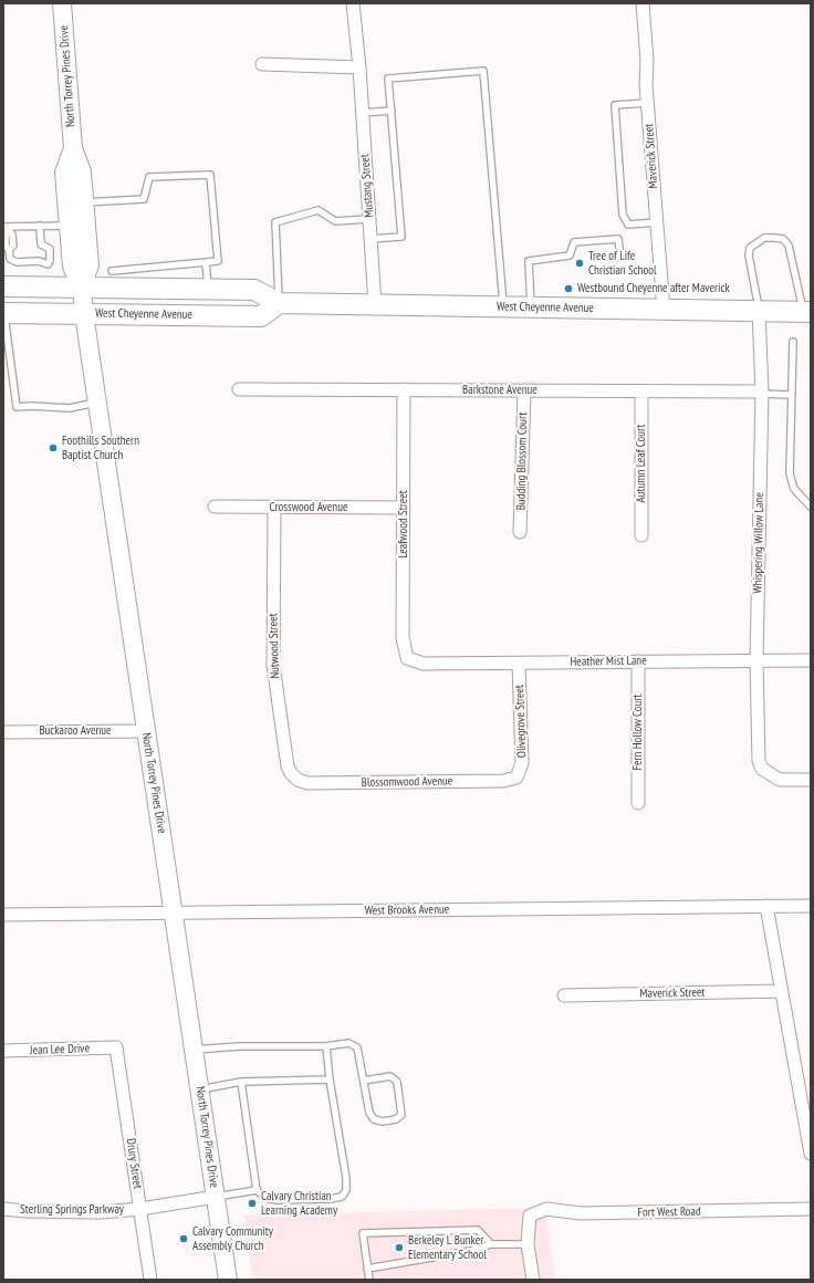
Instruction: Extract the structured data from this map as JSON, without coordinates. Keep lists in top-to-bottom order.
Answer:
{
  "streets": {
    "main road": ["North Torrey Pines Drive", "West Cheyenne Avenue"],
    "street": [
      "Maverick Street",
      "Mustang Street",
      "Barkstone Avenue",
      "Budding Blossom Court",
      "Autumn Leaf Court",
      "Crosswood Avenue",
      "Leafwood Street",
      "Whispering Willow Lane",
      "Nutwood Street",
      "Heather Mist Lane",
      "Olivegrove Street",
      "Buckaroo Avenue",
      "Fern Hollow Court",
      "Blossomwood Avenue",
      "West Brooks Avenue",
      "Jean Lee Drive",
      "Drury Street",
      "Sterling Springs Parkway",
      "Fort West Road"
    ]
  },
  "crossings": [
    ["North Torrey Pines Drive", "West Cheyenne Avenue"],
    ["North Torrey Pines Drive", "Buckaroo Avenue"],
    ["North Torrey Pines Drive", "West Brooks Avenue"],
    ["North Torrey Pines Drive", "Sterling Springs Parkway"],
    ["Maverick Street", "West Cheyenne Avenue"],
    ["Mustang Street", "West Cheyenne Avenue"],
    ["West Cheyenne Avenue", "Whispering Willow Lane"],
    ["Barkstone Avenue", "Budding Blossom Court"],
    ["Barkstone Avenue", "Autumn Leaf Court"],
    ["Barkstone Avenue", "Leafwood Street"],
    ["Barkstone Avenue", "Whispering Willow Lane"],
    ["Crosswood Avenue", "Leafwood Street"],
    ["Crosswood Avenue", "Nutwood Street"],
    ["Leafwood Street", "Heather Mist Lane"],
    ["Whispering Willow Lane", "Heather Mist Lane"],
    ["Nutwood Street", "Blossomwood Avenue"],
    ["Heather Mist Lane", "Olivegrove Street"],
    ["Heather Mist Lane", "Fern Hollow Court"],
    ["Olivegrove Street", "Blossomwood Avenue"],
    ["Jean Lee Drive", "Drury Street"],
    ["Drury Street", "Sterling Springs Parkway"]
  ],
  "places": [
    "Tree of Life Christian School",
    "Westbound Cheyenne after Maverick",
    "Foothills Southern Baptist Church",
    "Calvary Christian Learning Academy",
    "Calvary Community Assembly Church",
    "Berkeley L Bunker Elementary School"
  ]
}
